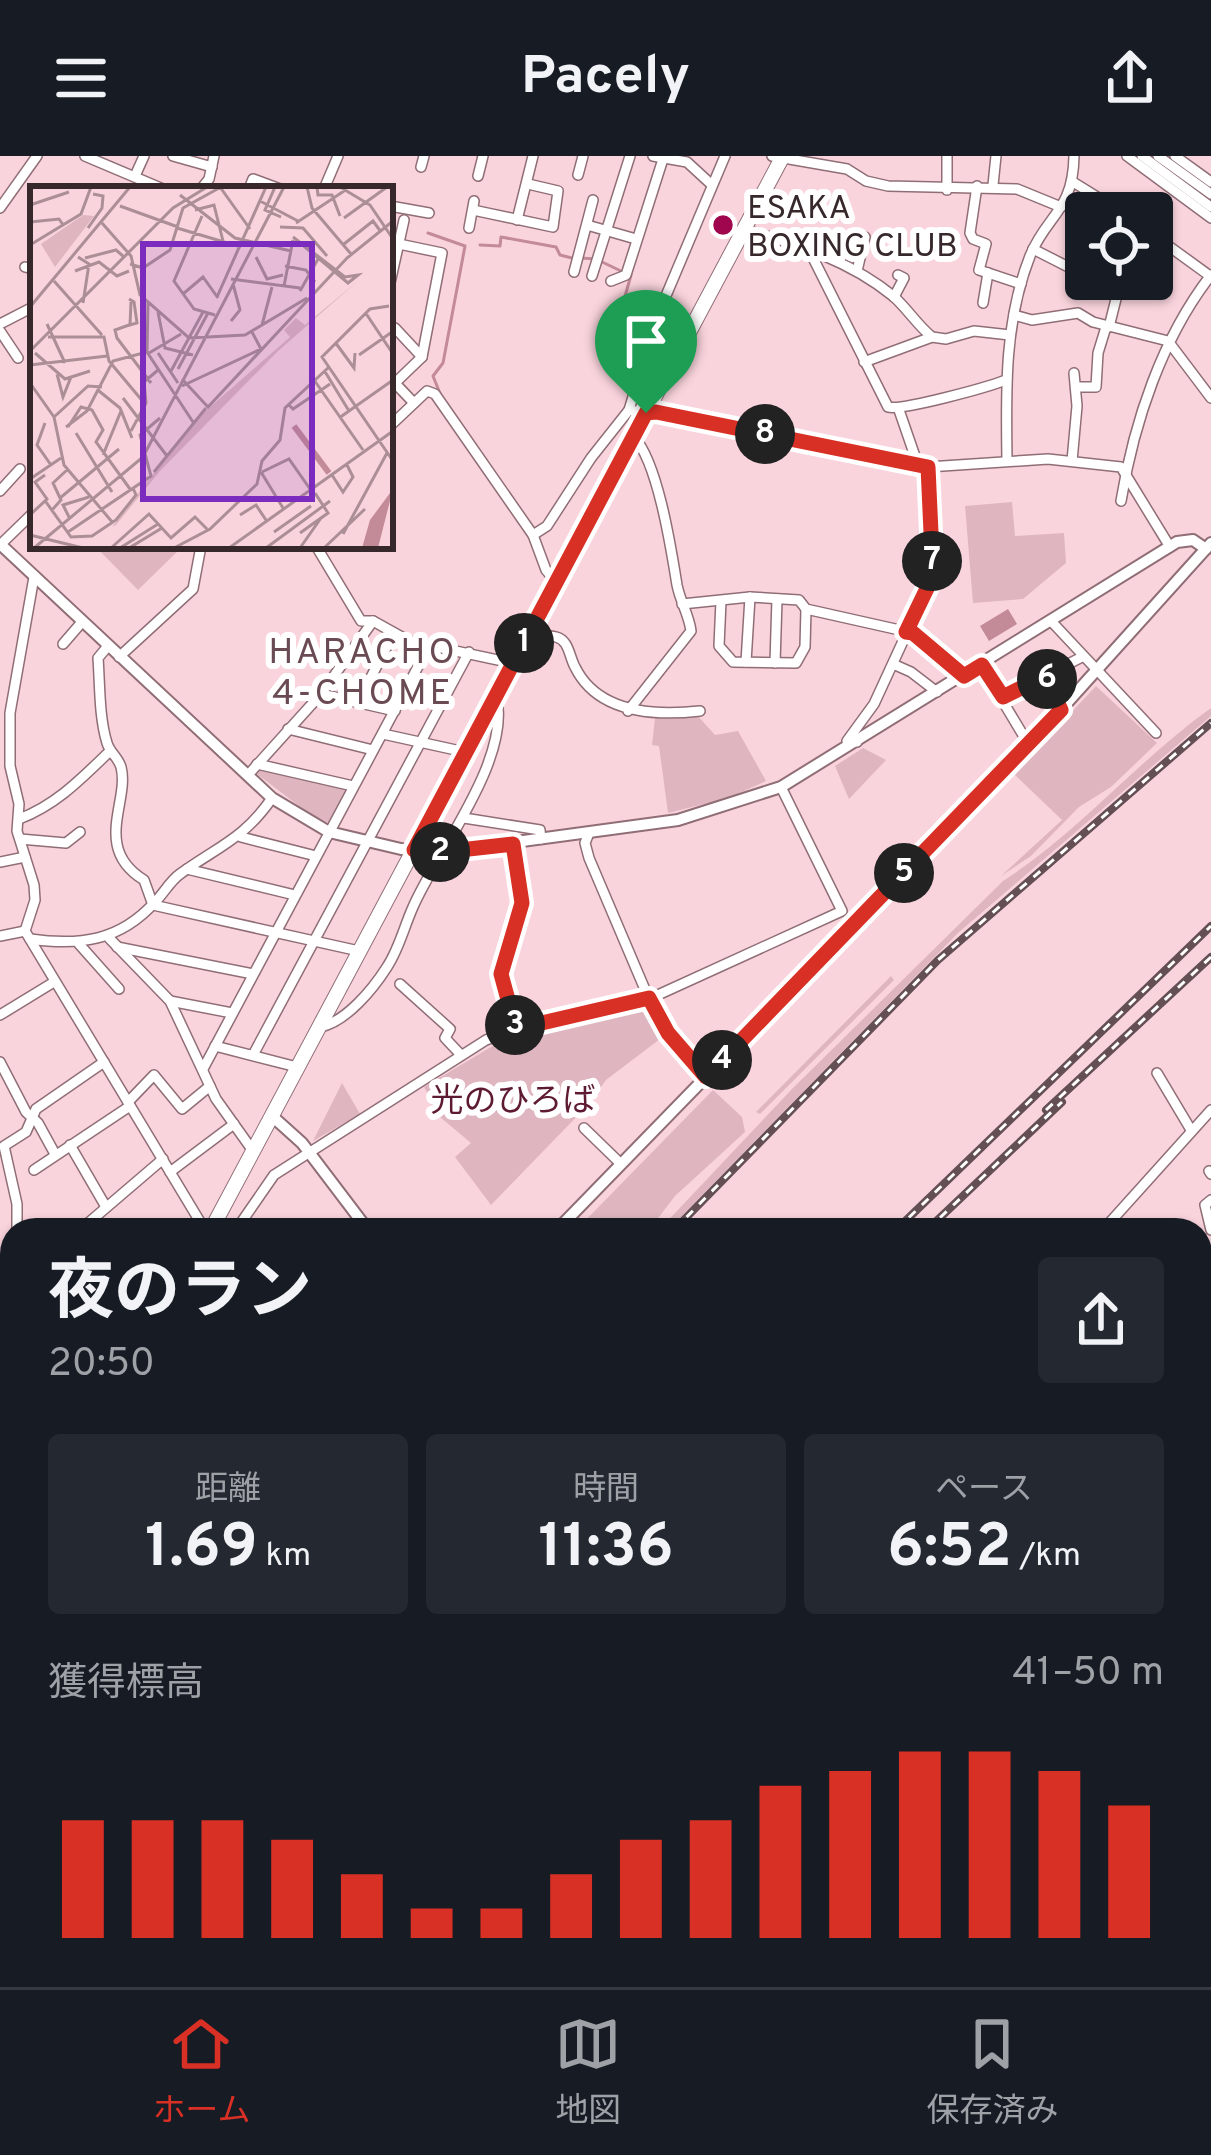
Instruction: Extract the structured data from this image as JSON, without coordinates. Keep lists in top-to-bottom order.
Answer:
{
  "districts": ["HARACHO 4-CHOME"],
  "parks": ["光のひろば"],
  "places": ["ESAKA BOXING CLUB"],
  "page": {
    "header": "Pacely",
    "pins": [
      "8",
      "7",
      "1",
      "6",
      "2",
      "5",
      "3",
      "4"
    ],
    "heading": ["夜のラン", "20:50"],
    "stats": [
      ["距離", "1.69 km"],
      ["時間", "11:36"],
      ["ペース", "6:52 /km"]
    ],
    "chart": ["獲得標高", "41–50 m"],
    "tabs": ["ホーム", "地図", "保存済み"]
  }
}
